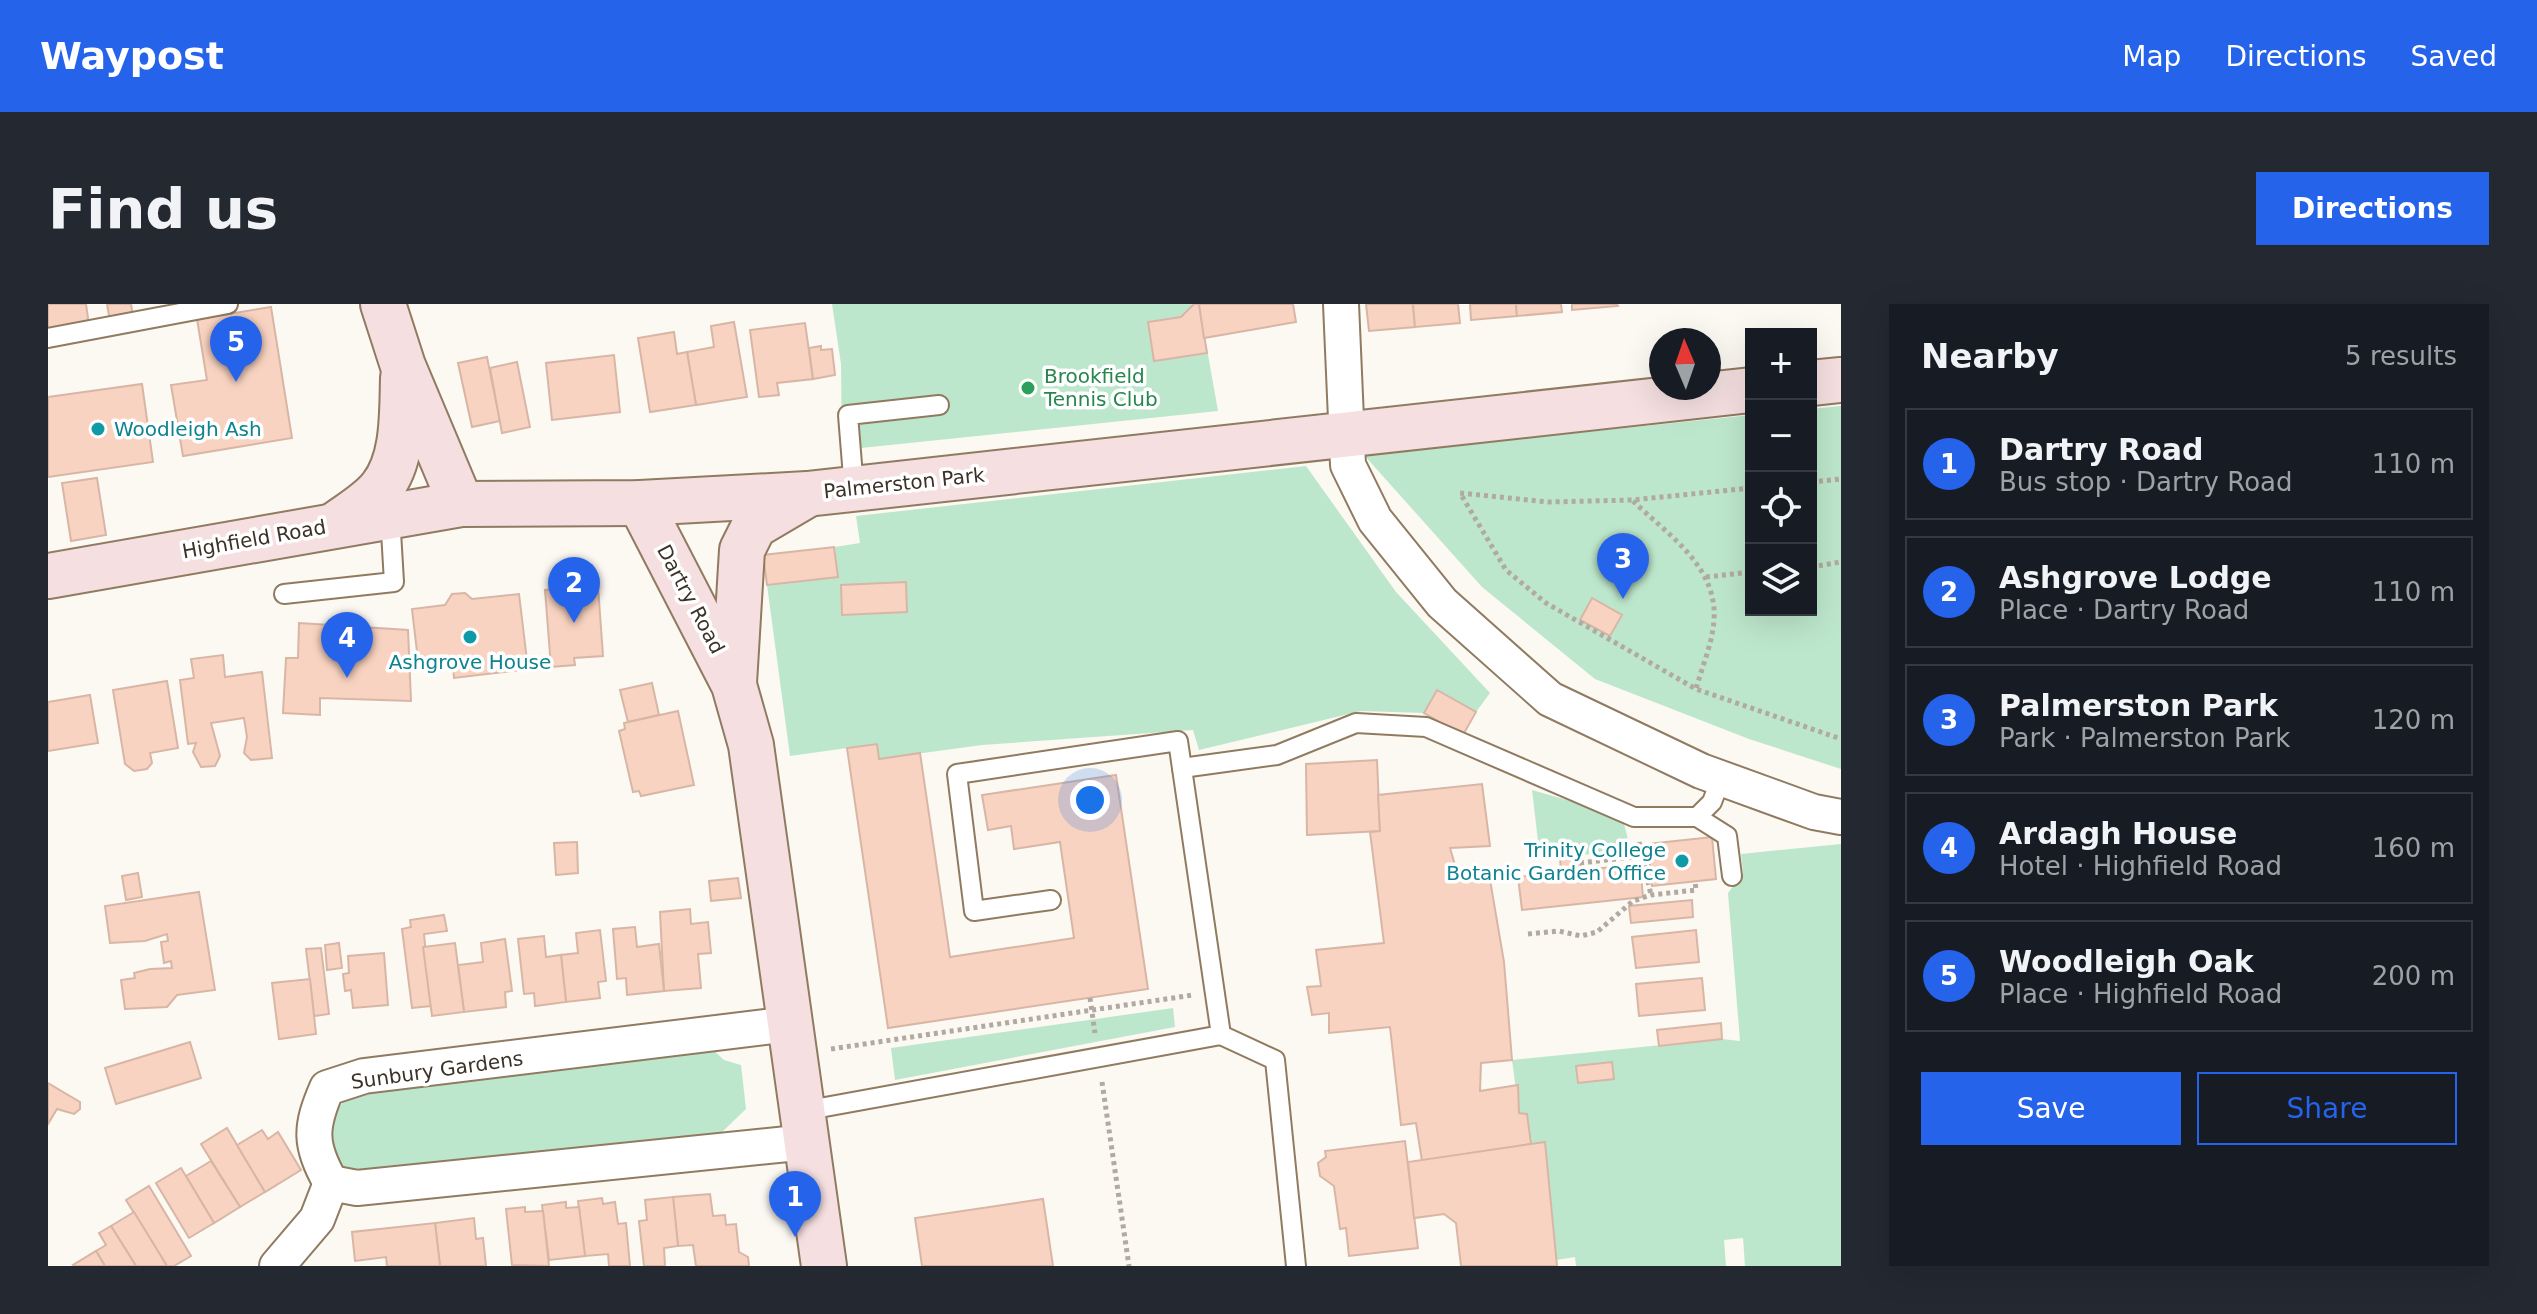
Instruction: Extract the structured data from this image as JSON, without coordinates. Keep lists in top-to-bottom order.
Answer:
{
  "streets": {
    "street": [
      "Palmerston Park",
      "Highfield Road",
      "Dartry Road",
      "Sunbury Gardens"
    ]
  },
  "crossings": [
    ["Palmerston Park", "Highfield Road"],
    ["Palmerston Park", "Dartry Road"],
    ["Dartry Road", "Sunbury Gardens"]
  ],
  "places": [
    "Brookfield Tennis Club",
    "Woodleigh Ash",
    "Ashgrove House",
    "Trinity College Botanic Garden Office"
  ],
  "north": "top",
  "page": {
    "header": "Waypost",
    "nav": ["Map", "Directions", "Saved"],
    "buttons": [
      "Directions",
      ["Save", "Share"]
    ],
    "title": "Find us",
    "heading": ["Nearby", "5 results"],
    "pins": [
      "5",
      "3",
      "2",
      "4",
      "1"
    ],
    "map_buttons": ["+", "−"],
    "list": [
      {
        "mark": "1",
        "name": "Dartry Road",
        "note": "Bus stop · Dartry Road",
        "value": "110 m"
      },
      {
        "mark": "2",
        "name": "Ashgrove Lodge",
        "note": "Place · Dartry Road",
        "value": "110 m"
      },
      {
        "mark": "3",
        "name": "Palmerston Park",
        "note": "Park · Palmerston Park",
        "value": "120 m"
      },
      {
        "mark": "4",
        "name": "Ardagh House",
        "note": "Hotel · Highfield Road",
        "value": "160 m"
      },
      {
        "mark": "5",
        "name": "Woodleigh Oak",
        "note": "Place · Highfield Road",
        "value": "200 m"
      }
    ]
  }
}
